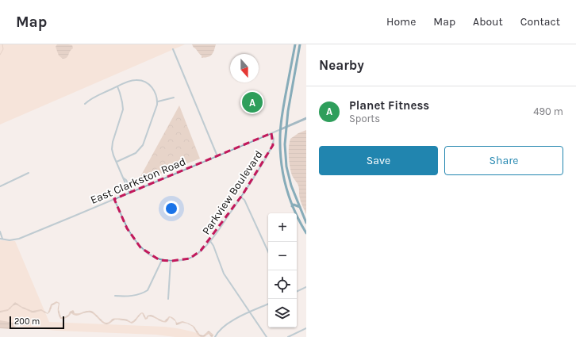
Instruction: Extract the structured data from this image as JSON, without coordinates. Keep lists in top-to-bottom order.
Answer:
{
  "streets": {
    "street": ["East Clarkston Road", "Parkview Boulevard"]
  },
  "crossings": [
    ["East Clarkston Road", "Parkview Boulevard"]
  ],
  "scale_bar": "200 m",
  "north": "bottom",
  "page": {
    "header": "Map",
    "nav": [
      "Home",
      "Map",
      "About",
      "Contact"
    ],
    "heading": "Nearby",
    "list": [
      {
        "mark": "A",
        "name": "Planet Fitness",
        "note": "Sports",
        "value": "490 m"
      }
    ],
    "pins": "A",
    "buttons": ["Save", "Share"],
    "map_buttons": ["+", "−"],
    "scale": "200 m"
  }
}
